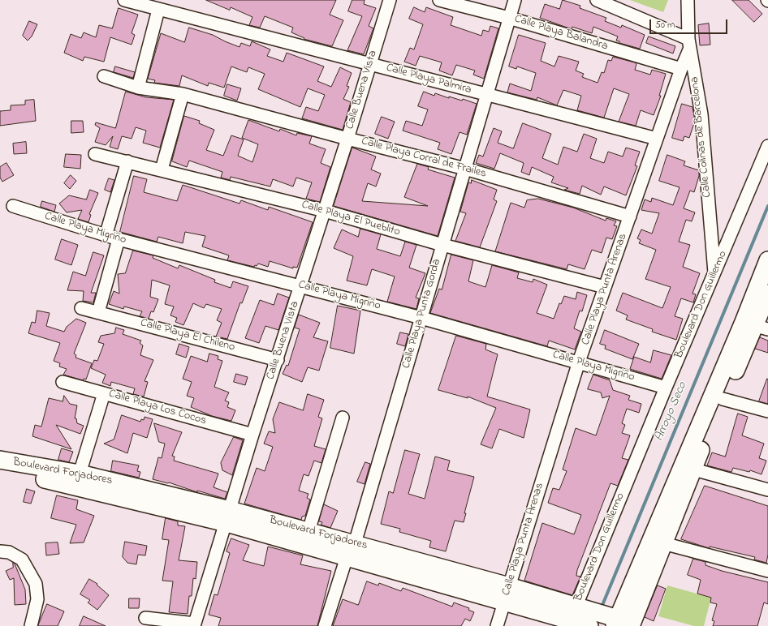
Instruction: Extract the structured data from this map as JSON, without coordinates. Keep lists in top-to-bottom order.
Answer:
{
  "streets": {
    "main road": ["Boulevard Forjadores"],
    "street": [
      "Calle Playa Balandra",
      "Calle Playa Palmira",
      "Calle Buena Vista",
      "Calle Colinas de Barcelona",
      "Calle Playa Corral de Frailes",
      "Calle Playa El Pueblito",
      "Calle Playa Migriño",
      "Calle Playa Punta Arenas",
      "Boulevard Don Guillermo",
      "Calle Playa Punta Gorda",
      "Calle Playa El Chileno",
      "Calle Playa Los Cocos"
    ]
  },
  "crossings": [
    ["Calle Playa Balandra", "Calle Playa Punta Arenas"],
    ["Calle Playa Balandra", "Calle Playa Punta Gorda"],
    ["Calle Playa Palmira", "Calle Buena Vista"],
    ["Calle Playa Palmira", "Calle Playa Punta Arenas"],
    ["Calle Playa Palmira", "Calle Playa Punta Gorda"],
    ["Calle Buena Vista", "Calle Playa Corral de Frailes"],
    ["Calle Buena Vista", "Calle Playa El Pueblito"],
    ["Calle Buena Vista", "Calle Playa Migriño"],
    ["Calle Buena Vista", "Calle Playa El Chileno"],
    ["Calle Buena Vista", "Calle Playa Los Cocos"],
    ["Calle Buena Vista", "Boulevard Forjadores"],
    ["Calle Colinas de Barcelona", "Calle Playa Punta Arenas"],
    ["Calle Colinas de Barcelona", "Boulevard Don Guillermo"],
    ["Calle Playa Corral de Frailes", "Calle Playa Punta Arenas"],
    ["Calle Playa Corral de Frailes", "Calle Playa Punta Gorda"],
    ["Calle Playa El Pueblito", "Calle Playa Punta Arenas"],
    ["Calle Playa El Pueblito", "Calle Playa Punta Gorda"],
    ["Calle Playa Migriño", "Calle Playa Punta Arenas"],
    ["Calle Playa Migriño", "Boulevard Don Guillermo"],
    ["Calle Playa Migriño", "Calle Playa Punta Gorda"],
    ["Calle Playa Punta Arenas", "Boulevard Forjadores"],
    ["Boulevard Don Guillermo", "Boulevard Forjadores"],
    ["Calle Playa Punta Gorda", "Boulevard Forjadores"]
  ],
  "water": ["Arroyo Seco"],
  "scale_bar": "50 m"
}
